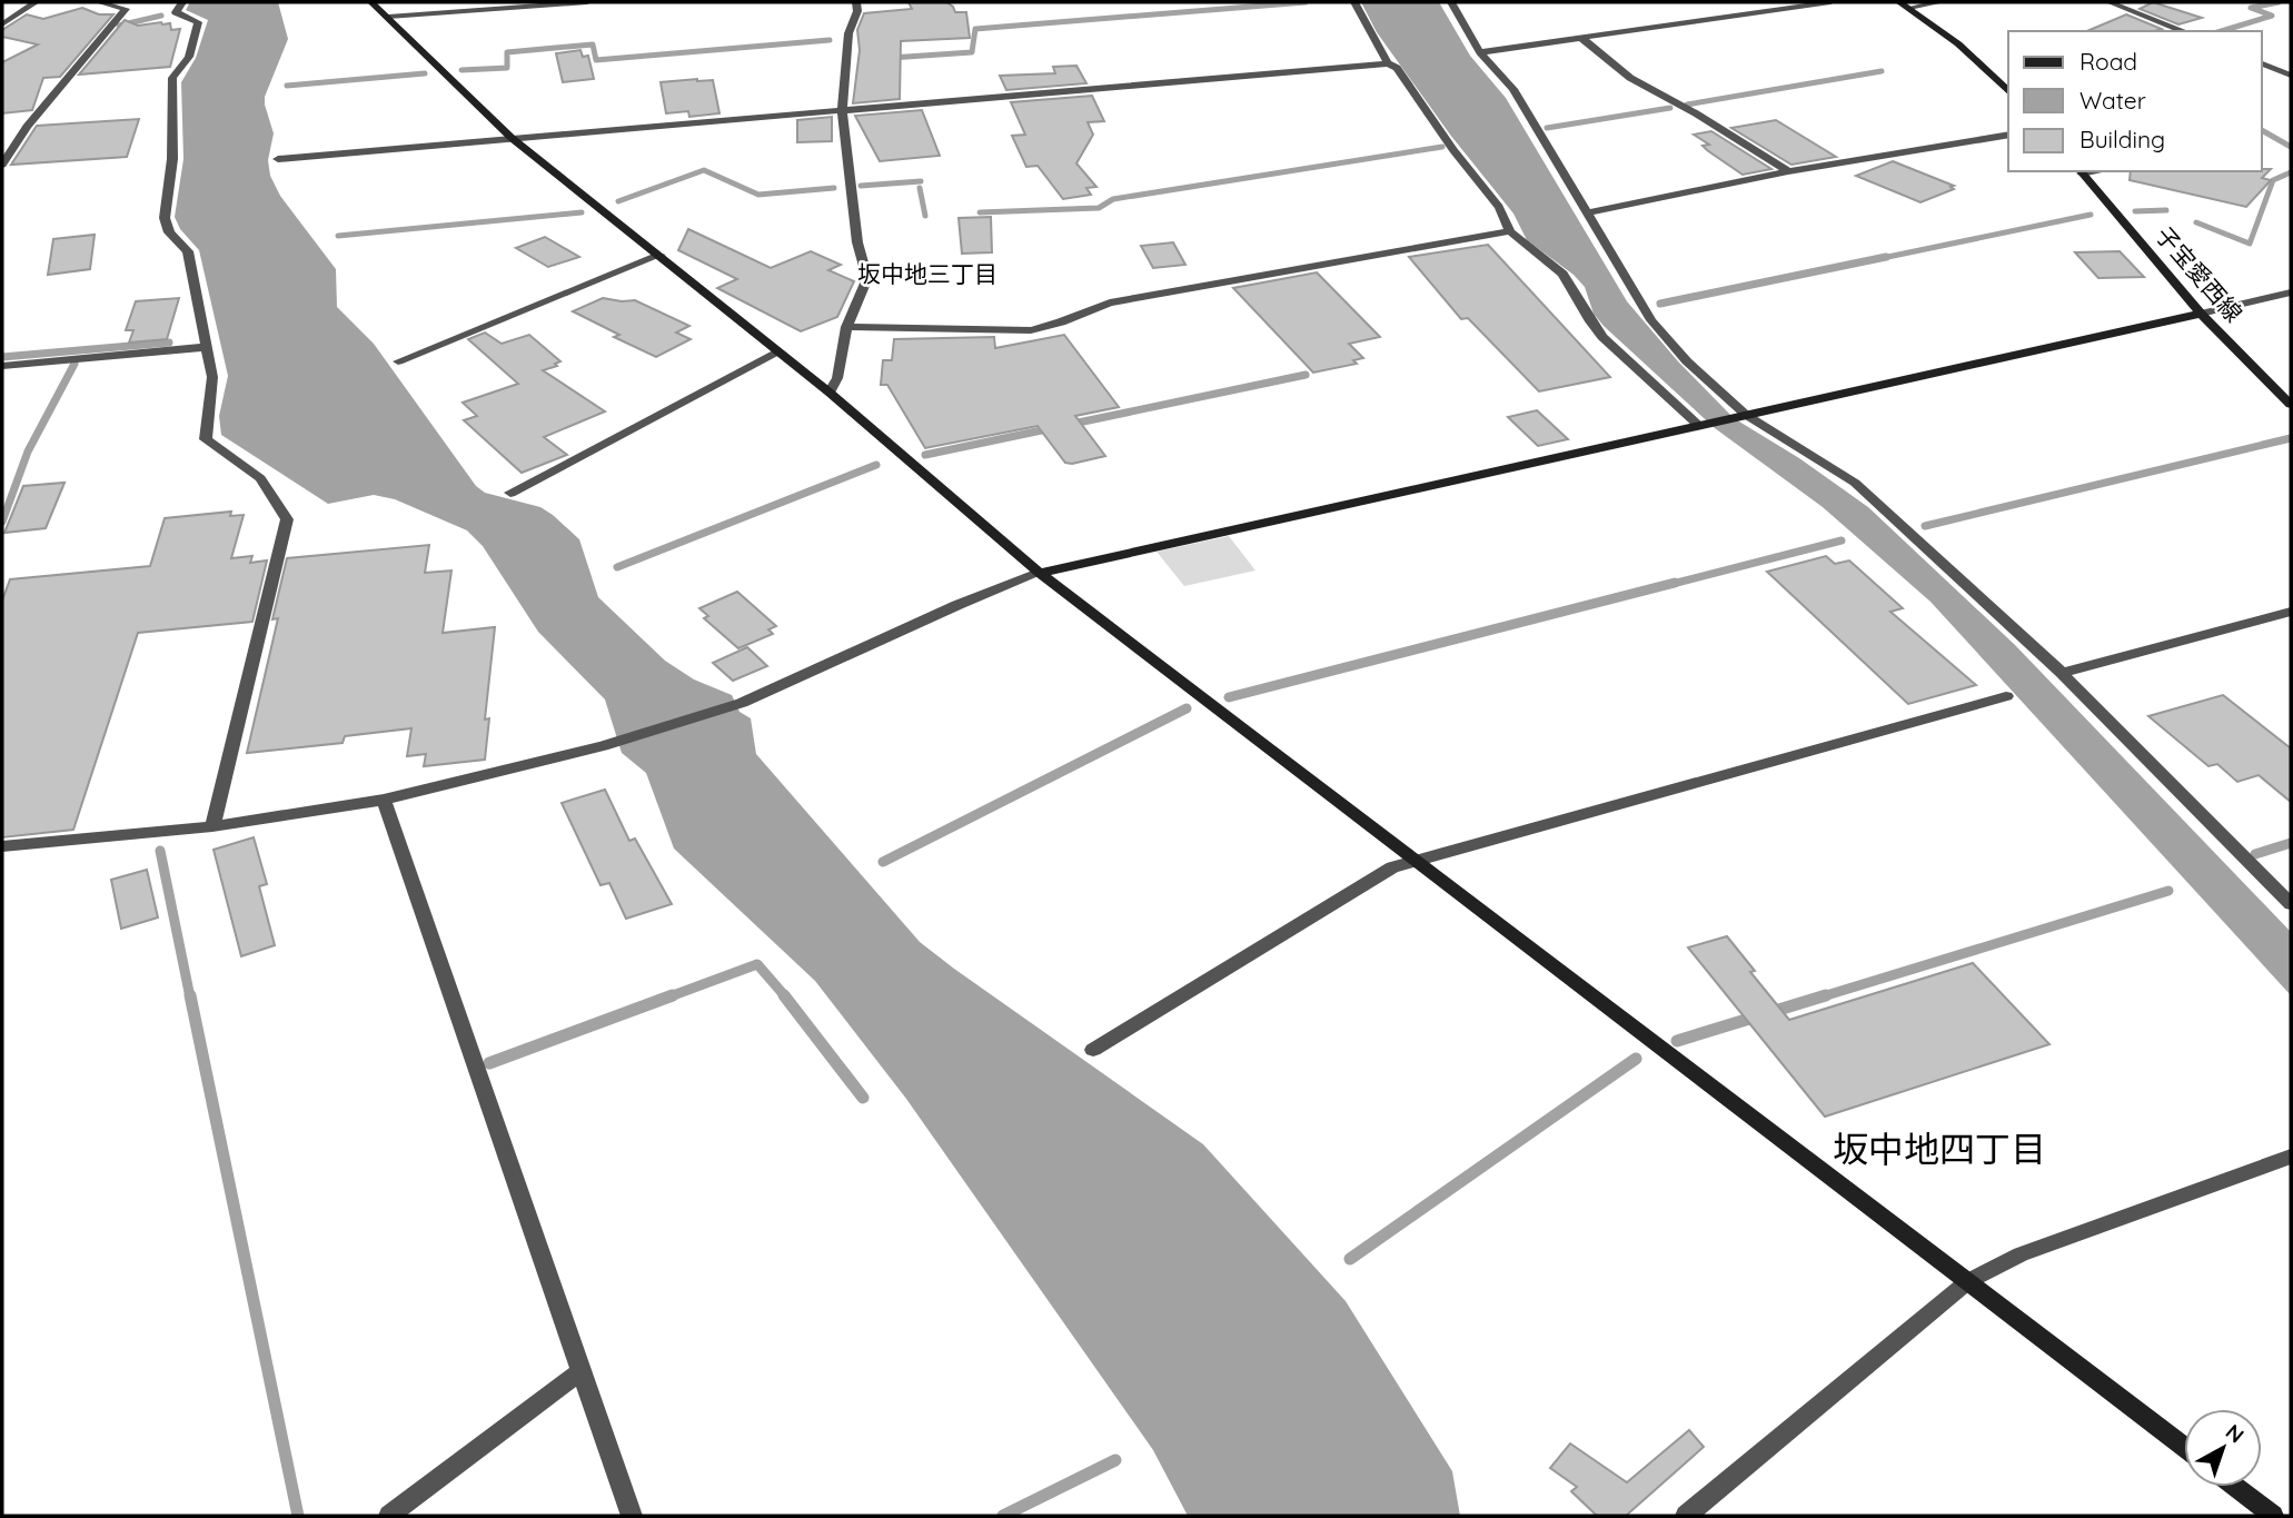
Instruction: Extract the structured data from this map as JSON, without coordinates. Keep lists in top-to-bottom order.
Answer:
{
  "streets": {
    "street": ["子宝愛西線"]
  },
  "districts": ["坂中地三丁目", "坂中地四丁目"],
  "legend": ["Road", "Water", "Building"],
  "north": "top right"
}
